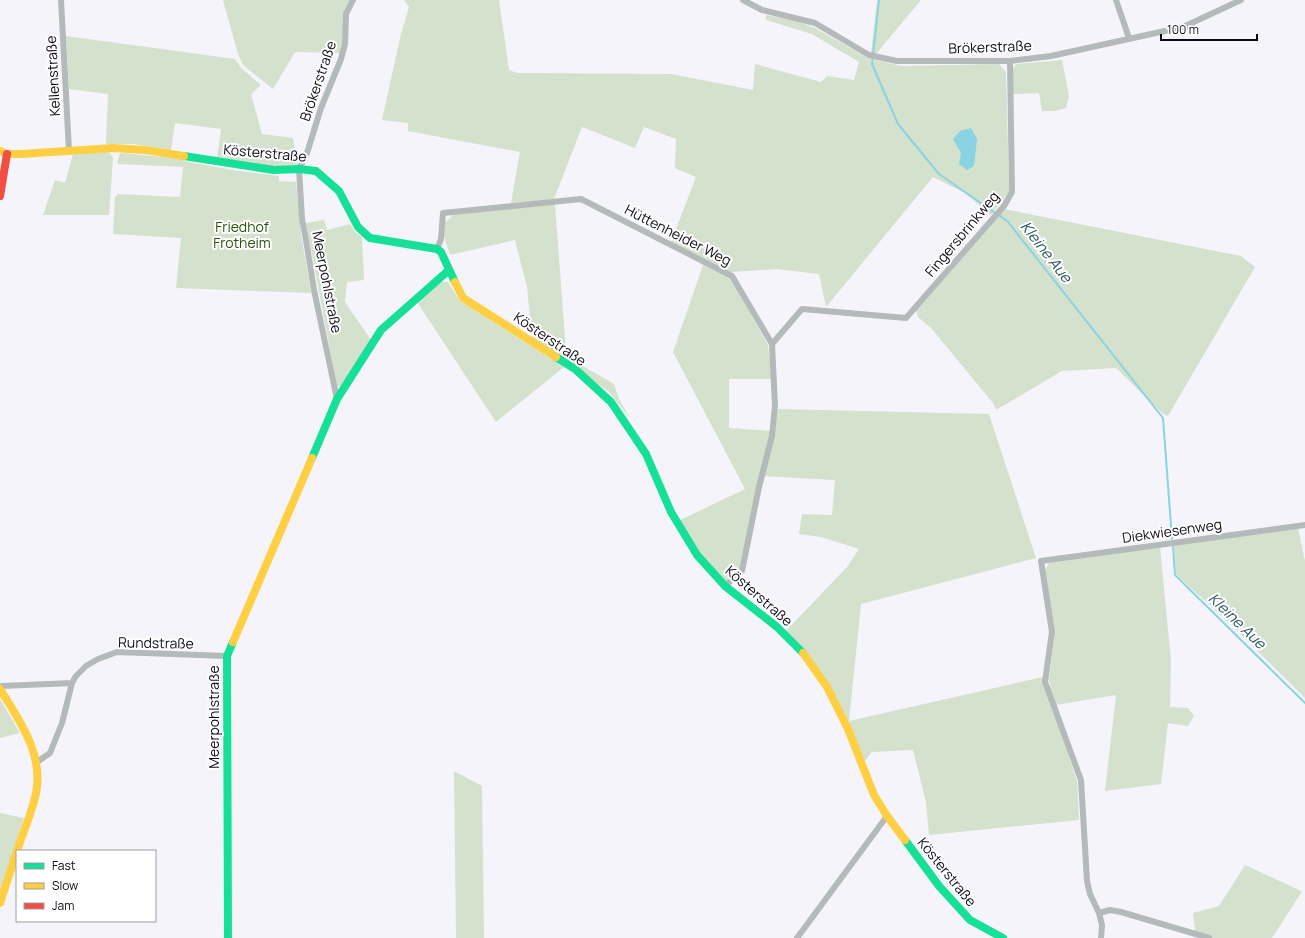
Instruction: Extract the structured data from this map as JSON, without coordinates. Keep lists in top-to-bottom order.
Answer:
{
  "streets": {
    "main road": ["Kösterstraße", "Meerpohlstraße"],
    "street": [
      "Brökerstraße",
      "Kellenstraße",
      "Fingersbrinkweg",
      "Hüttenheider Weg",
      "Diekwiesenweg",
      "Rundstraße"
    ]
  },
  "crossings": [
    ["Brökerstraße", "Kösterstraße"],
    ["Brökerstraße", "Fingersbrinkweg"],
    ["Brökerstraße", "Meerpohlstraße"],
    ["Kellenstraße", "Kösterstraße"],
    ["Kösterstraße", "Hüttenheider Weg"],
    ["Kösterstraße", "Meerpohlstraße"],
    ["Fingersbrinkweg", "Hüttenheider Weg"],
    ["Meerpohlstraße", "Rundstraße"]
  ],
  "water": ["Kleine Aue"],
  "parks": ["Friedhof Frotheim"],
  "legend": ["Fast", "Slow", "Jam"],
  "scale_bar": "100 m"
}
